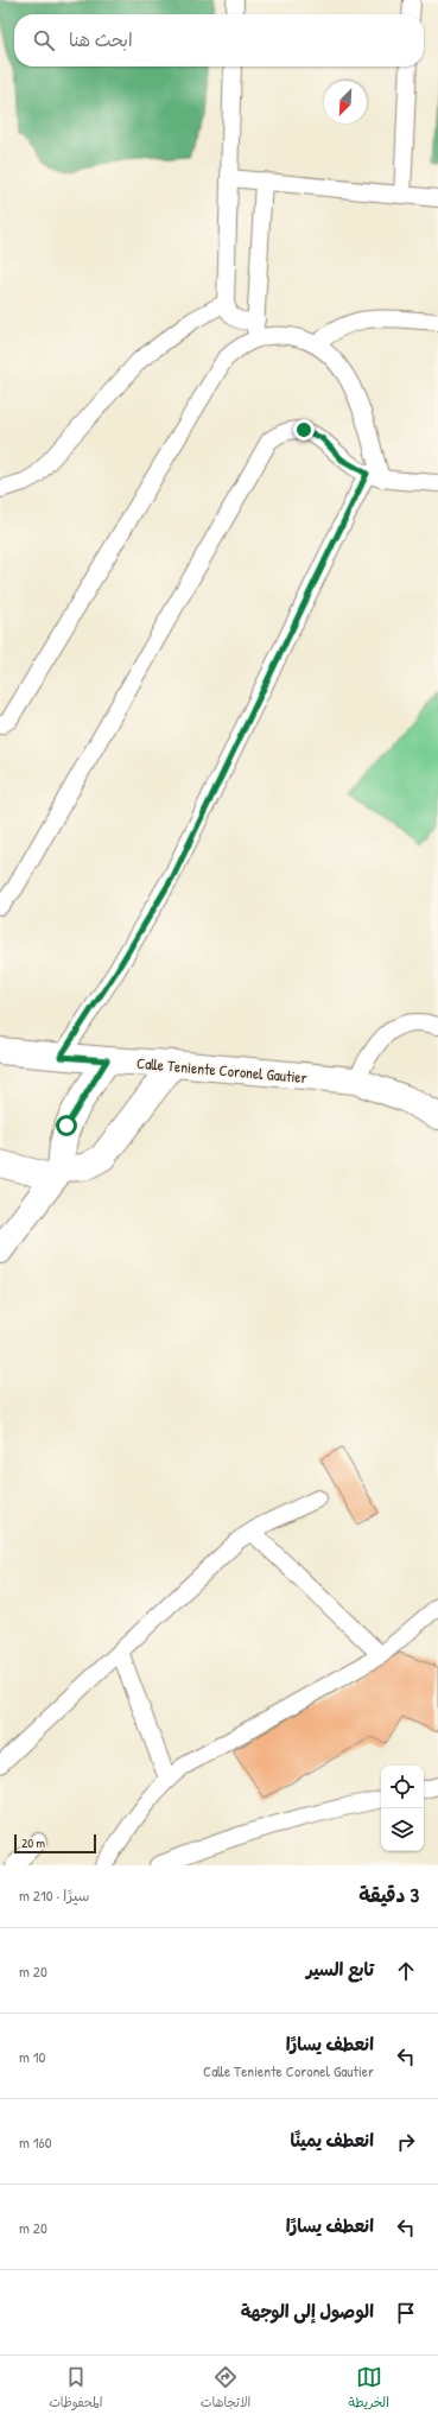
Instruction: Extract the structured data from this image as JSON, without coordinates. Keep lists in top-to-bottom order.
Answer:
{
  "streets": {
    "main road": ["Calle Teniente Coronel Gautier"]
  },
  "scale_bar": "20 m",
  "north": "bottom left",
  "page": {
    "search": "ابحث هنا",
    "scale": "20 m",
    "heading": ["3 دقيقة", "سيرًا · 210 m"],
    "list": [
      ["تابع السير", "20 m"],
      ["انعطف يسارًا", "Calle Teniente Coronel Gautier", "10 m"],
      ["انعطف يمينًا", "160 m"],
      ["انعطف يسارًا", "20 m"],
      "الوصول إلى الوجهة"
    ],
    "nav": ["الخريطة", "الاتجاهات", "المحفوظات"]
  }
}
